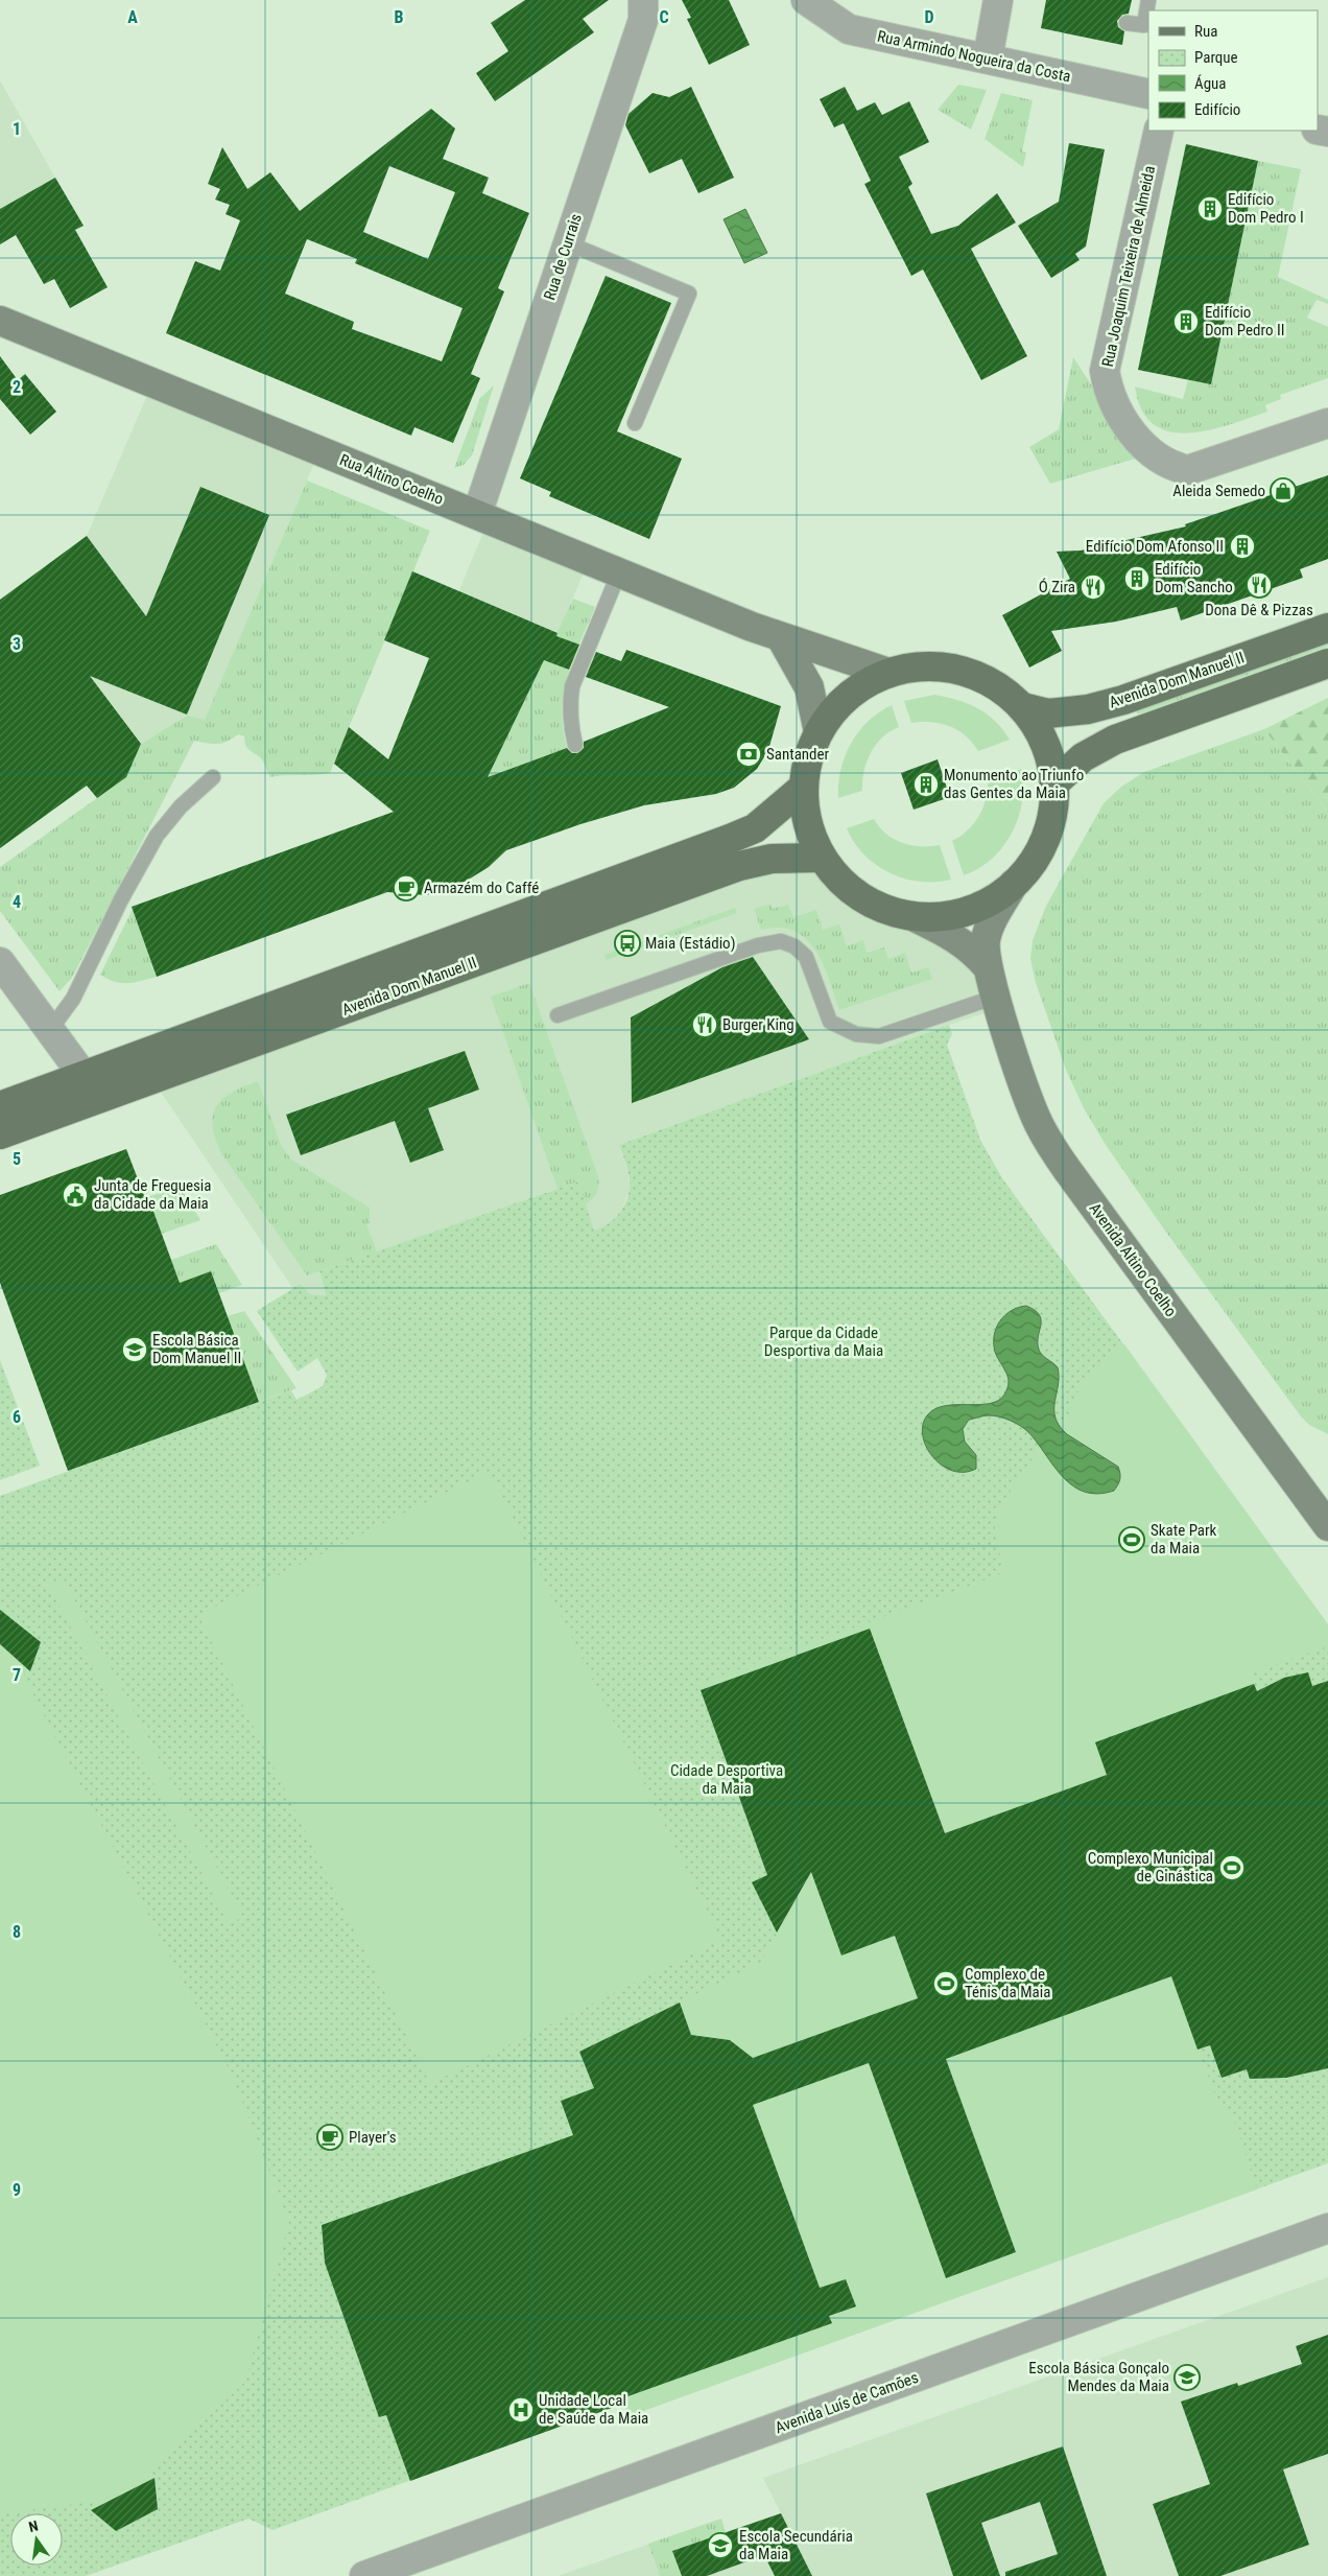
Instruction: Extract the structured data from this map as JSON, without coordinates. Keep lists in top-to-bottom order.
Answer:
{
  "streets": {
    "main road": ["Rua Altino Coelho", "Avenida Dom Manuel II", "Avenida Altino Coelho"],
    "street": [
      "Rua Armindo Nogueira da Costa",
      "Rua de Currais",
      "Rua Joaquim Teixeira de Almeida",
      "Avenida Luís de Camões"
    ]
  },
  "crossings": [
    ["Rua de Currais", "Rua Altino Coelho"]
  ],
  "parks": ["Parque da Cidade Desportiva da Maia", "Cidade Desportiva da Maia"],
  "places": {
    "building": [
      "Edifício Dom Pedro I",
      "Edifício Dom Pedro II",
      "Edifício Dom Afonso II",
      "Edifício Dom Sancho",
      "Monumento ao Triunfo das Gentes da Maia"
    ],
    "shop": ["Aleida Semedo"],
    "restaurant": ["Dona Dê & Pizzas", "Ó Zira", "Burger King"],
    "bank": ["Santander"],
    "cafe": ["Armazém do Caffé", "Player's"],
    "bus stop": ["Maia (Estádio)"],
    "public building": ["Junta de Freguesia da Cidade da Maia"],
    "school or university": ["Escola Básica Dom Manuel II", "Escola Básica Gonçalo Mendes da Maia", "Escola Secundária da Maia"],
    "sports": ["Skate Park da Maia", "Complexo Municipal de Ginástica", "Complexo de Ténis da Maia"],
    "hospital": ["Unidade Local de Saúde da Maia"]
  },
  "legend": [
    "Rua",
    "Parque",
    "Água",
    "Edifício"
  ],
  "north": "top",
  "grid": {
    "columns": [
      "A",
      "B",
      "C",
      "D"
    ],
    "rows": [
      "1",
      "2",
      "3",
      "4",
      "5",
      "6",
      "7",
      "8",
      "9"
    ]
  }
}
